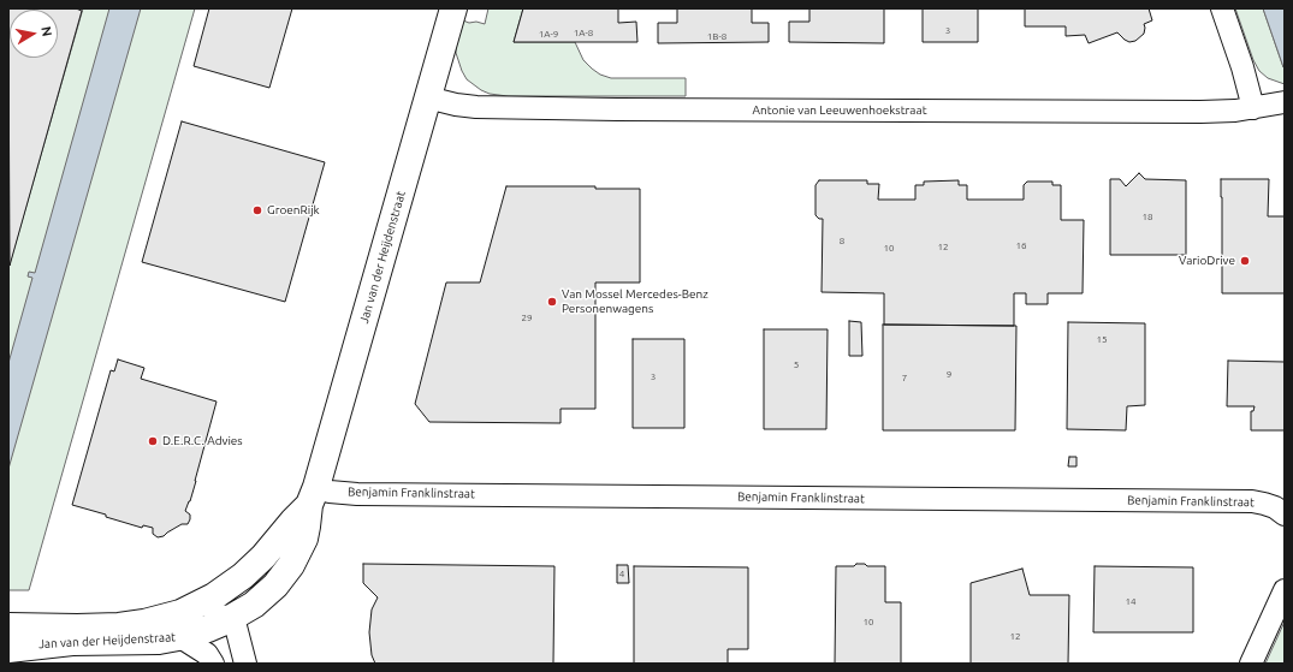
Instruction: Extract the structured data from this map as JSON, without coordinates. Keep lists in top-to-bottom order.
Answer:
{
  "streets": {
    "street": ["Antonie van Leeuwenhoekstraat", "Jan van der Heijdenstraat", "Benjamin Franklinstraat"]
  },
  "crossings": [
    ["Antonie van Leeuwenhoekstraat", "Jan van der Heijdenstraat"],
    ["Jan van der Heijdenstraat", "Benjamin Franklinstraat"]
  ],
  "places": [
    "GroenRijk",
    "VarioDrive",
    "Van Mossel Mercedes-Benz Personenwagens",
    "D.E.R.C. Advies"
  ],
  "house_numbers": [
    "3",
    "1A-8",
    "1A-9",
    "1B-8",
    "18",
    "8",
    "16",
    "12",
    "10",
    "29",
    "15",
    "5",
    "9",
    "3",
    "7",
    "4",
    "14",
    "10",
    "12"
  ],
  "north": "right"
}
